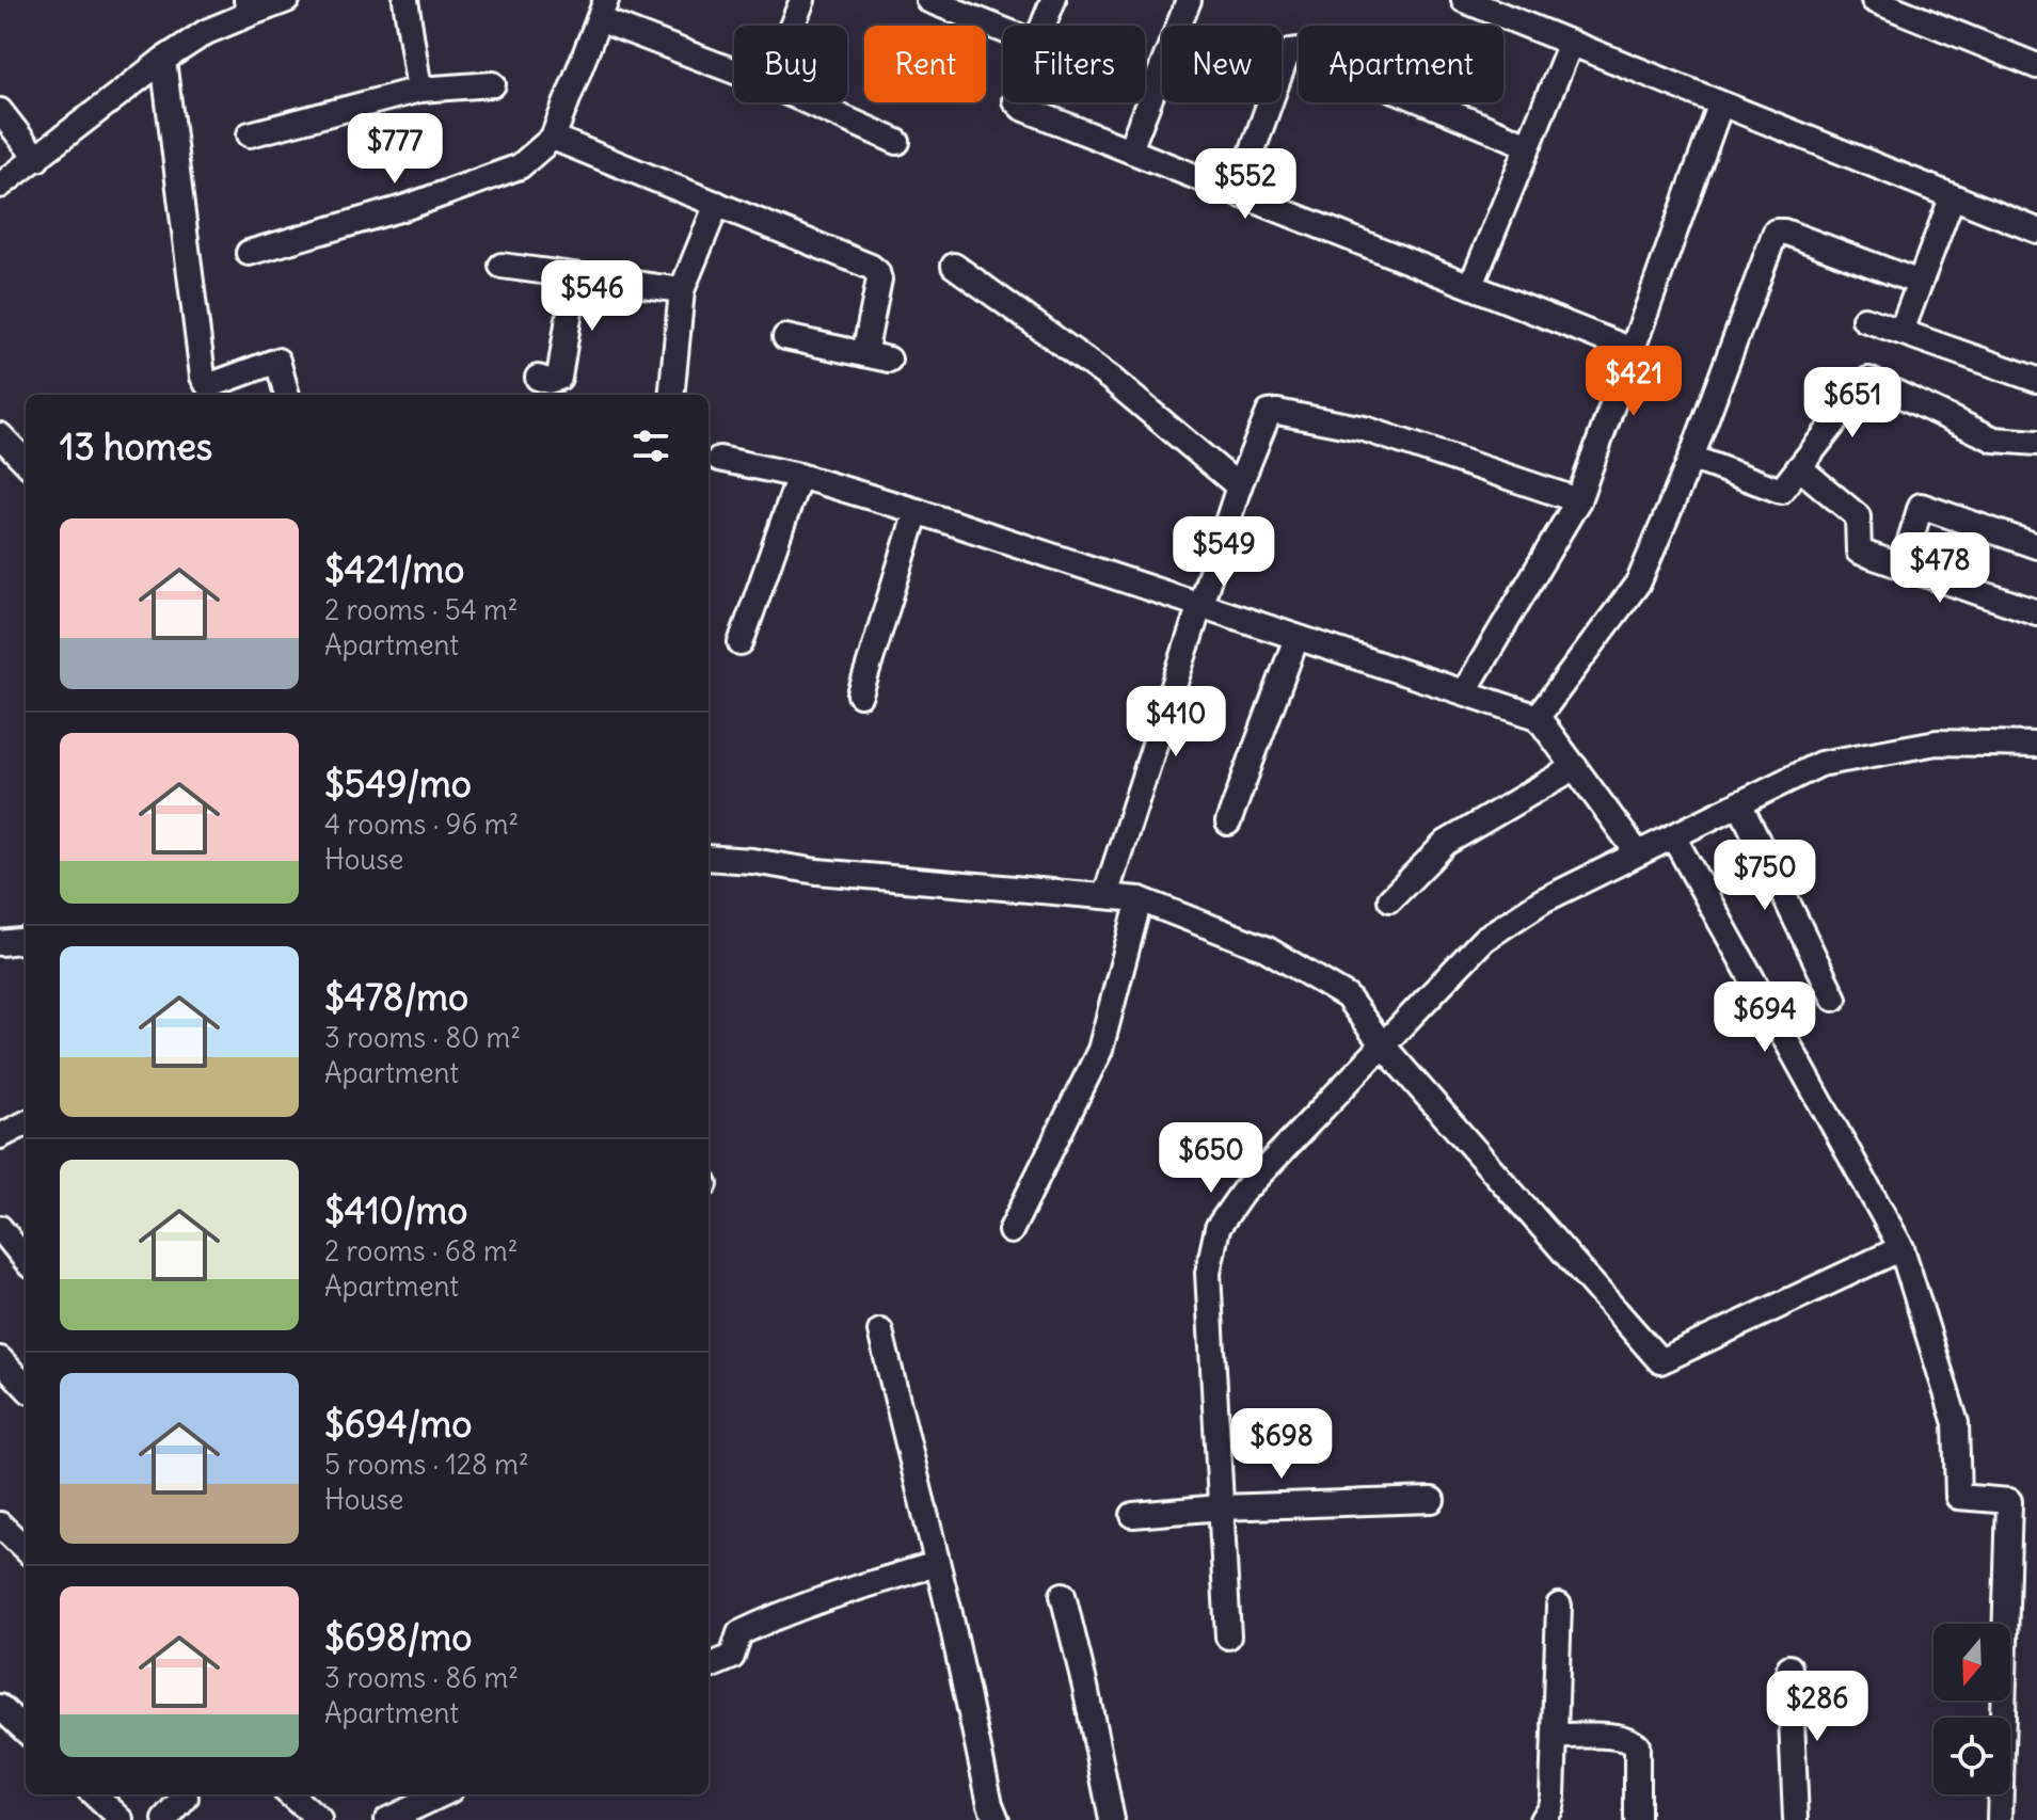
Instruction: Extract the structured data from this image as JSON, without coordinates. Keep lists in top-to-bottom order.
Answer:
{
  "north": "bottom",
  "page": {
    "chip": [
      "Buy",
      "Rent",
      "Filters",
      "New",
      "Apartment"
    ],
    "price": [
      "$777",
      "$552",
      "$546",
      "$421",
      "$651",
      "$549",
      "$478",
      "$410",
      "$750",
      "$694",
      "$650",
      "$698",
      "$286"
    ],
    "heading": "13 homes",
    "list": [
      {
        "name": "$421/mo",
        "note": "2 rooms · 54 m² · Apartment"
      },
      {
        "name": "$549/mo",
        "note": "4 rooms · 96 m² · House"
      },
      {
        "name": "$478/mo",
        "note": "3 rooms · 80 m² · Apartment"
      },
      {
        "name": "$410/mo",
        "note": "2 rooms · 68 m² · Apartment"
      },
      {
        "name": "$694/mo",
        "note": "5 rooms · 128 m² · House"
      },
      {
        "name": "$698/mo",
        "note": "3 rooms · 86 m² · Apartment"
      }
    ]
  }
}
